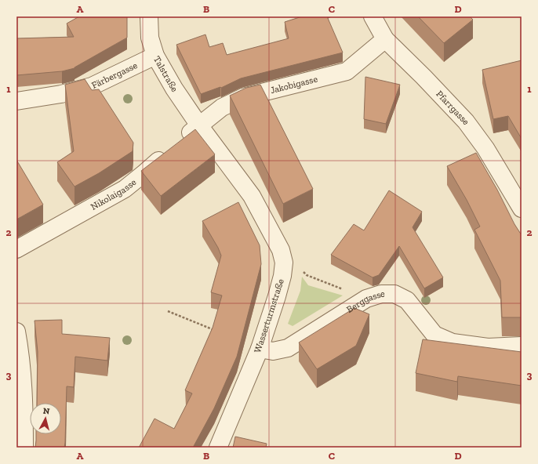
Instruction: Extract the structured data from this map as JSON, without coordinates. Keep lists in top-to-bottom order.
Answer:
{
  "streets": {
    "street": [
      "Talstraße",
      "Färbergasse",
      "Jakobigasse",
      "Pfarrgasse",
      "Nikolaigasse",
      "Berggasse",
      "Wasserturmstraße"
    ]
  },
  "crossings": [
    ["Talstraße", "Färbergasse"],
    ["Talstraße", "Jakobigasse"],
    ["Talstraße", "Nikolaigasse"],
    ["Talstraße", "Wasserturmstraße"],
    ["Jakobigasse", "Pfarrgasse"],
    ["Jakobigasse", "Nikolaigasse"],
    ["Jakobigasse", "Wasserturmstraße"],
    ["Nikolaigasse", "Wasserturmstraße"],
    ["Berggasse", "Wasserturmstraße"]
  ],
  "north": "top",
  "grid": {
    "columns": [
      "A",
      "B",
      "C",
      "D"
    ],
    "rows": ["1", "2", "3"]
  }
}
